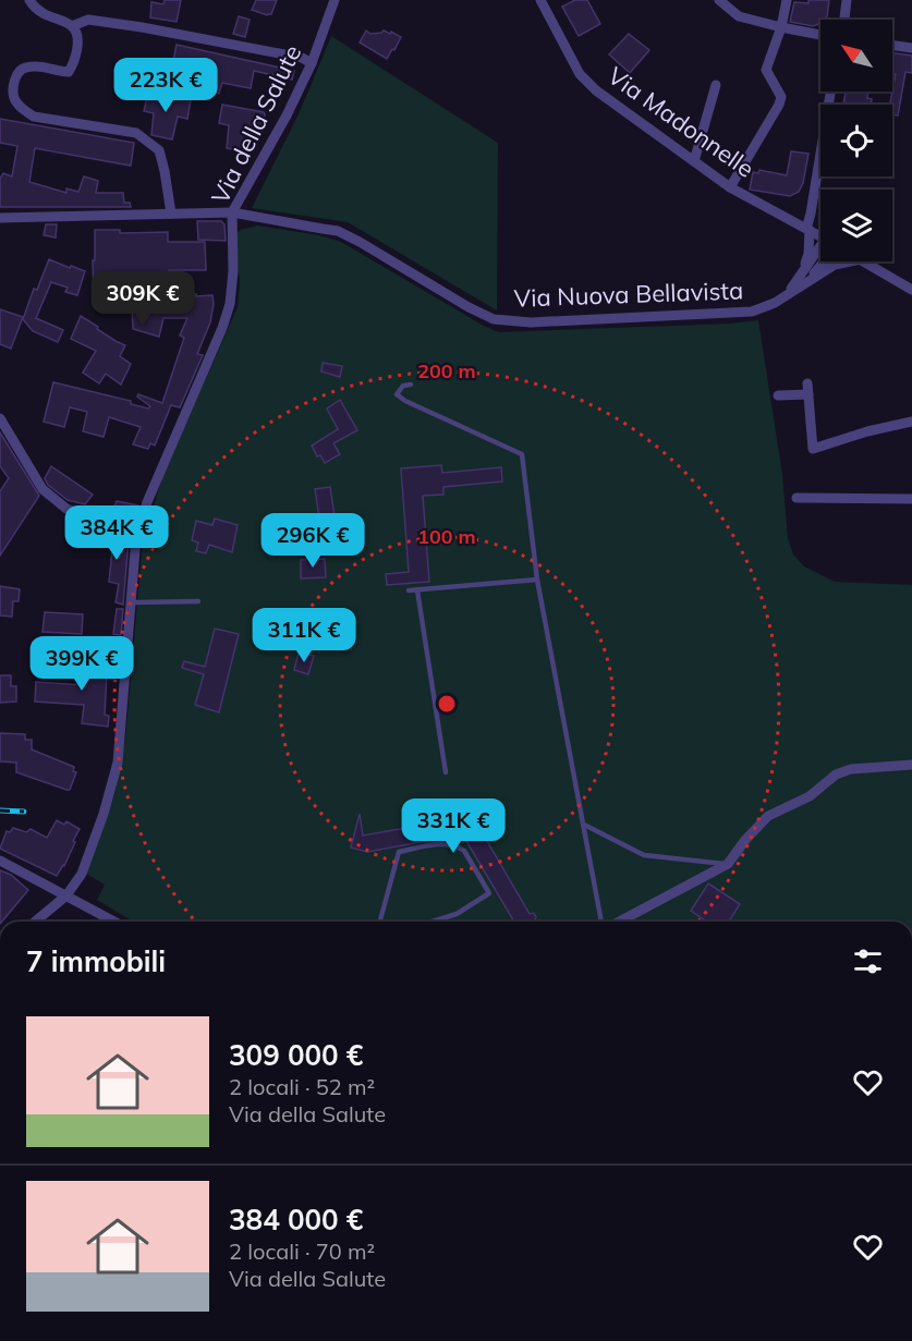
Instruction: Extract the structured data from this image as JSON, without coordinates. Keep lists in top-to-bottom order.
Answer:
{
  "streets": {
    "street": ["Via Madonnelle", "Via della Salute", "Via Nuova Bellavista"]
  },
  "crossings": [
    ["Via della Salute", "Via Nuova Bellavista"]
  ],
  "north": "top left",
  "page": {
    "price": [
      "223K €",
      "309K €",
      "384K €",
      "296K €",
      "311K €",
      "399K €",
      "331K €"
    ],
    "heading": "7 immobili",
    "list": [
      {
        "name": "309 000 €",
        "note": "2 locali · 52 m² · Via della Salute"
      },
      {
        "name": "384 000 €",
        "note": "2 locali · 70 m² · Via della Salute"
      }
    ]
  },
  "rings": ["200 m", "100 m"]
}
